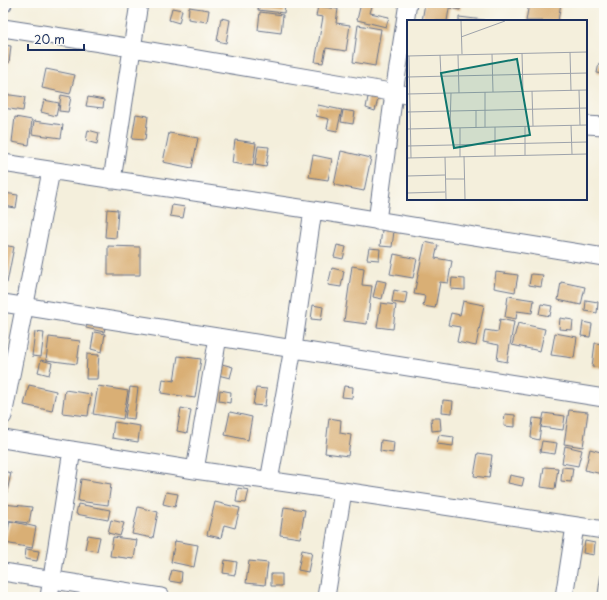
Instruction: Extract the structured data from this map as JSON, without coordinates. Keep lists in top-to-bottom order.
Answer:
{
  "scale_bar": "20 m"
}
